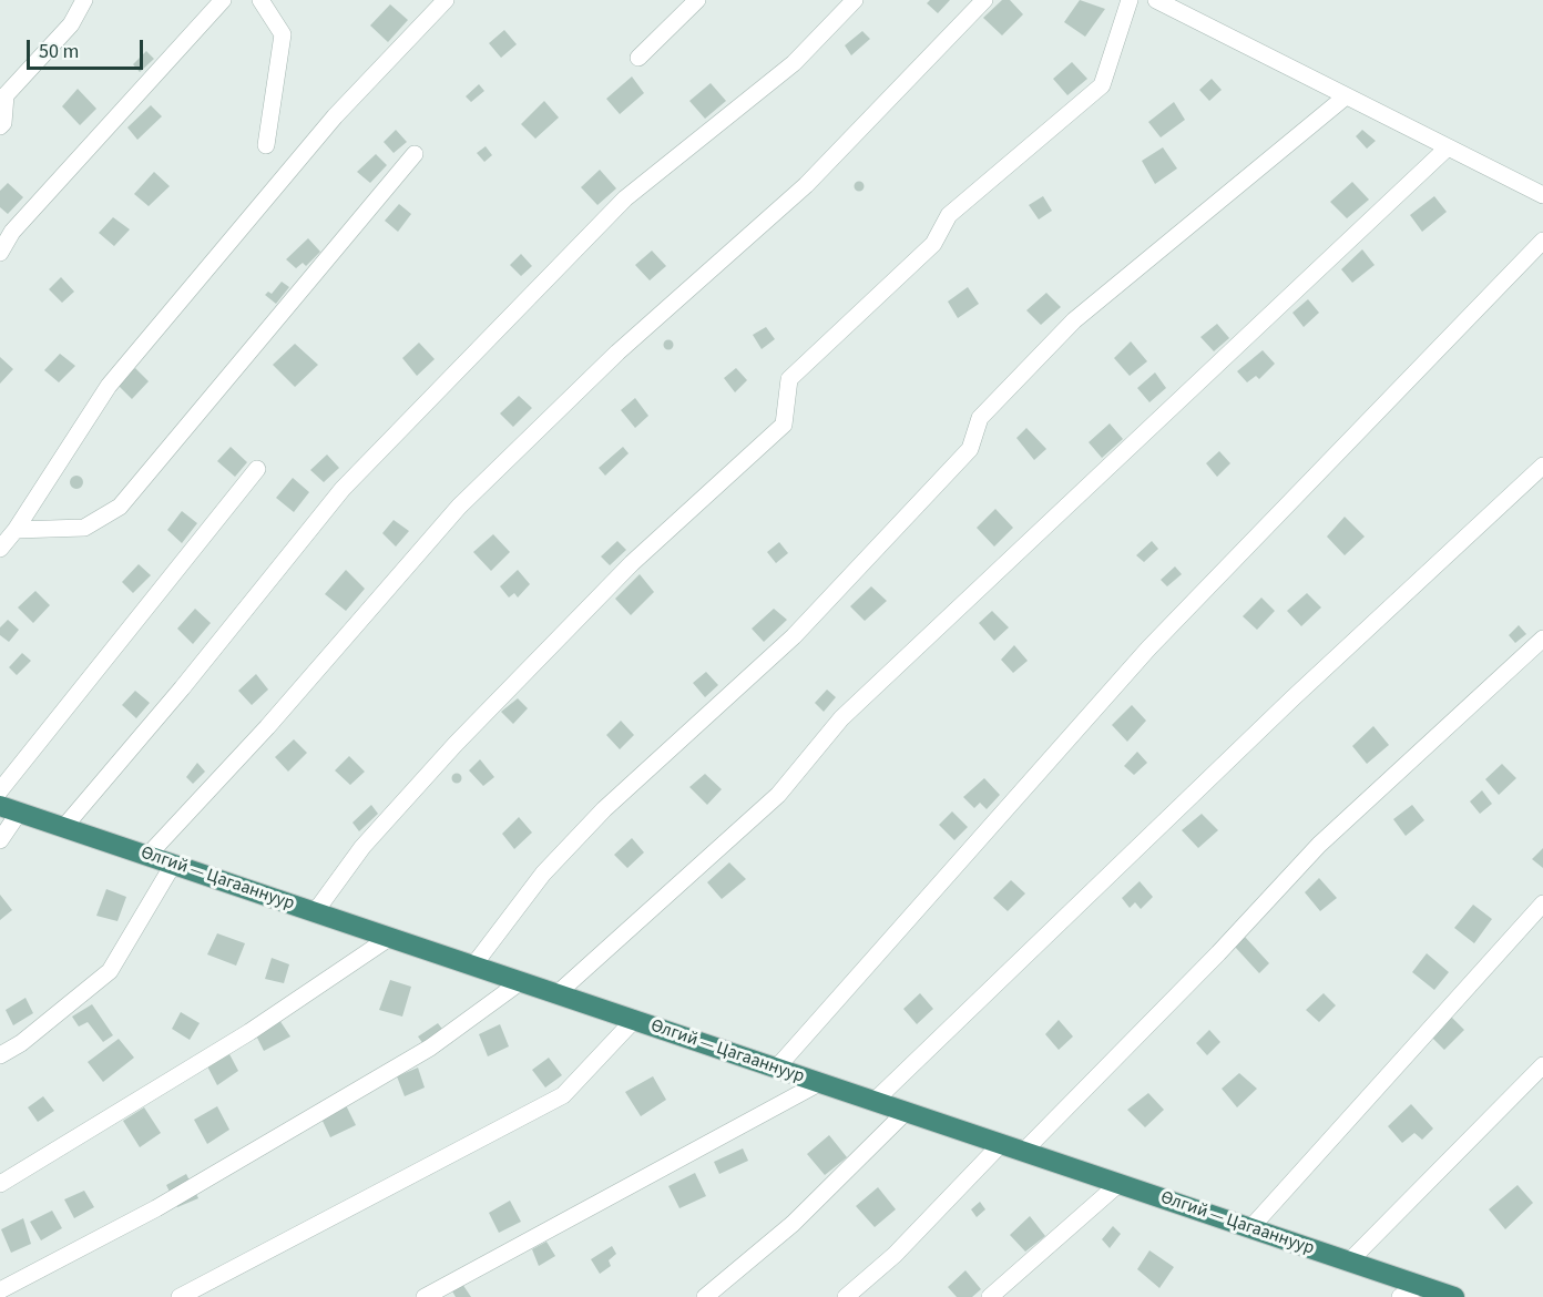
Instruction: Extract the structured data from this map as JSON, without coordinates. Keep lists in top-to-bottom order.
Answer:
{
  "streets": {
    "highway": ["Өлгий — Цагааннуур"]
  },
  "scale_bar": "50 m"
}
